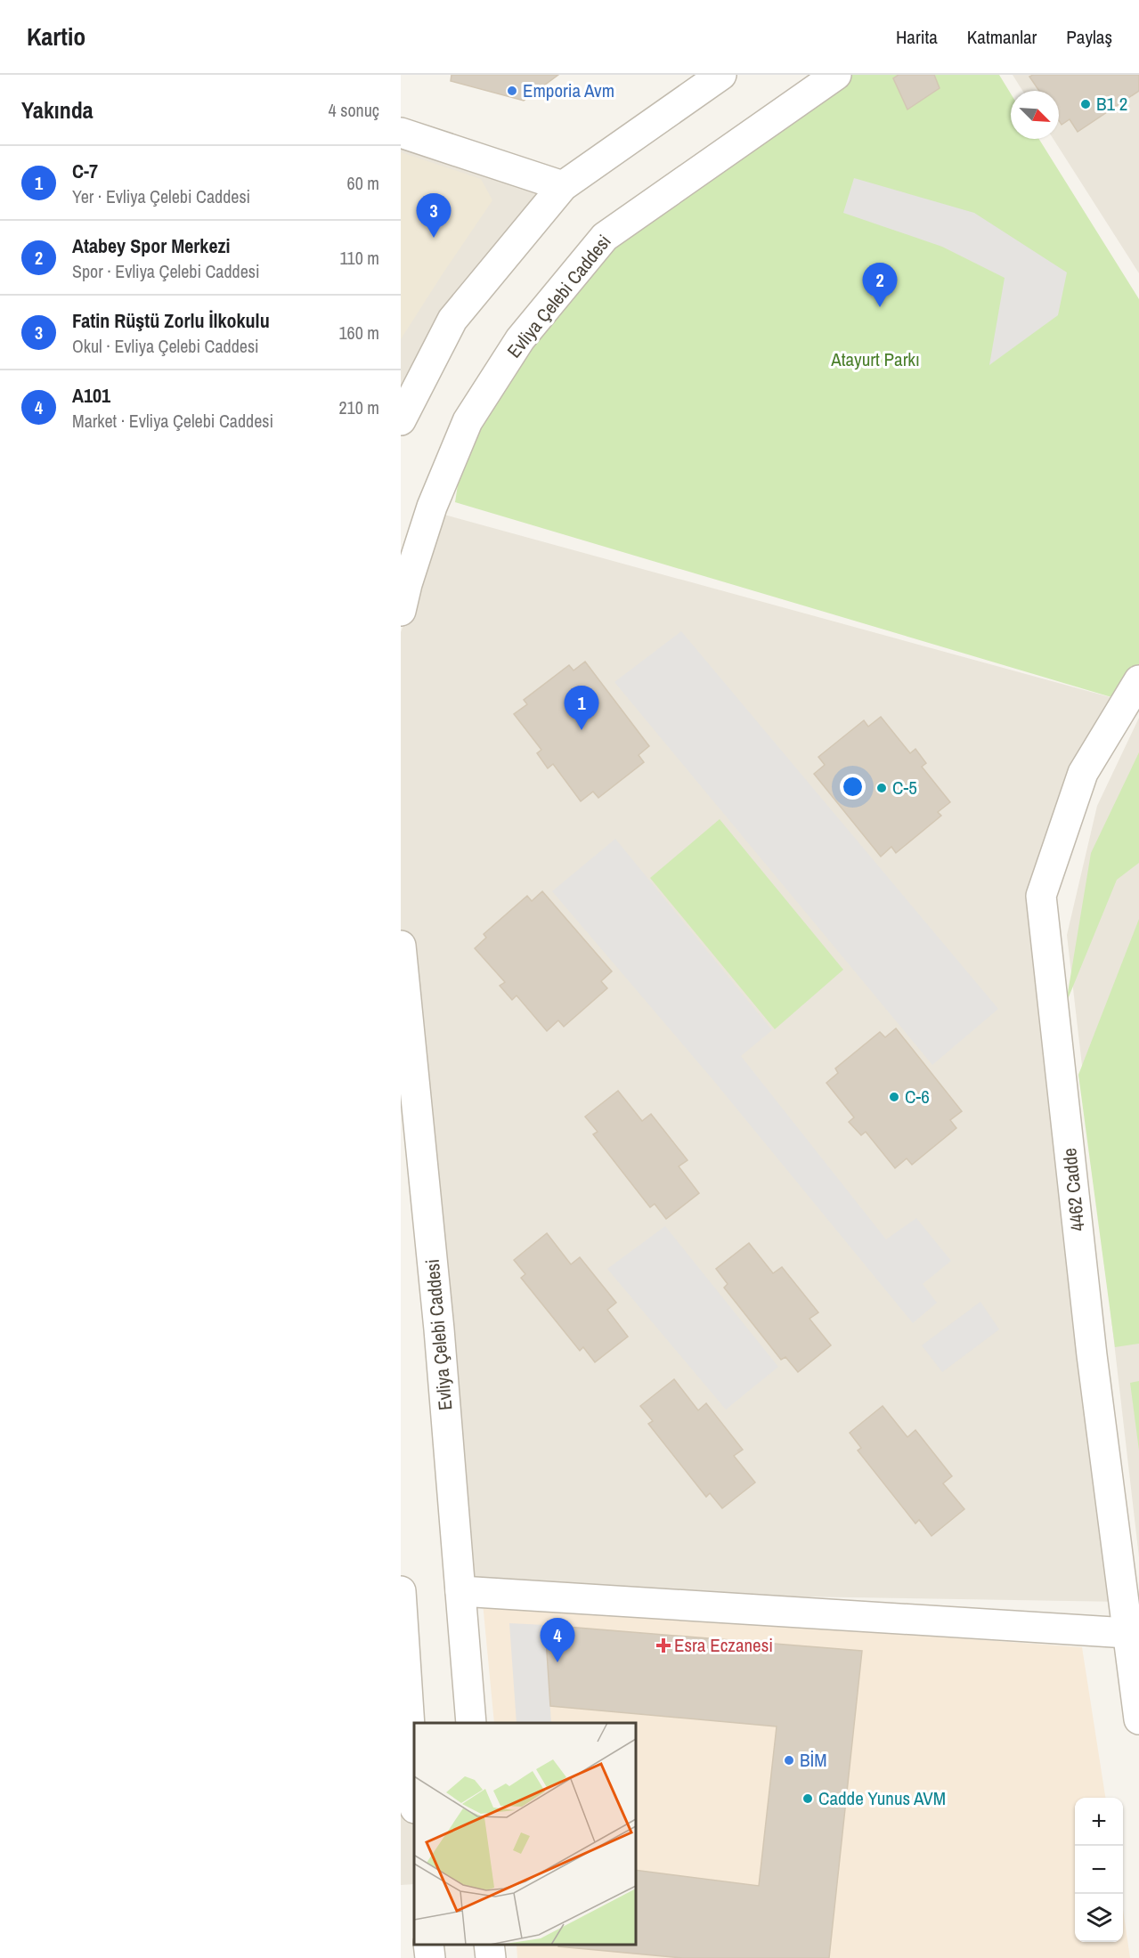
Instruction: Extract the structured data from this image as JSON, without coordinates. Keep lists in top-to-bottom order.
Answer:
{
  "streets": {
    "street": ["Evliya Çelebi Caddesi", "4462 Cadde"]
  },
  "parks": ["Atayurt Parkı"],
  "places": {
    "other": [
      "Emporia Avm",
      "B1 2",
      "C-5",
      "C-6",
      "BİM",
      "Cadde Yunus AVM"
    ],
    "health": ["Esra Eczanesi"]
  },
  "north": "bottom right",
  "page": {
    "header": "Kartio",
    "nav": ["Harita", "Katmanlar", "Paylaş"],
    "heading": ["Yakında", "4 sonuç"],
    "list": [
      {
        "mark": "1",
        "name": "C-7",
        "note": "Yer · Evliya Çelebi Caddesi",
        "value": "60 m"
      },
      {
        "mark": "2",
        "name": "Atabey Spor Merkezi",
        "note": "Spor · Evliya Çelebi Caddesi",
        "value": "110 m"
      },
      {
        "mark": "3",
        "name": "Fatin Rüştü Zorlu İlkokulu",
        "note": "Okul · Evliya Çelebi Caddesi",
        "value": "160 m"
      },
      {
        "mark": "4",
        "name": "A101",
        "note": "Market · Evliya Çelebi Caddesi",
        "value": "210 m"
      }
    ],
    "pins": [
      "3",
      "2",
      "1",
      "4"
    ],
    "map_buttons": ["+", "−"]
  }
}
